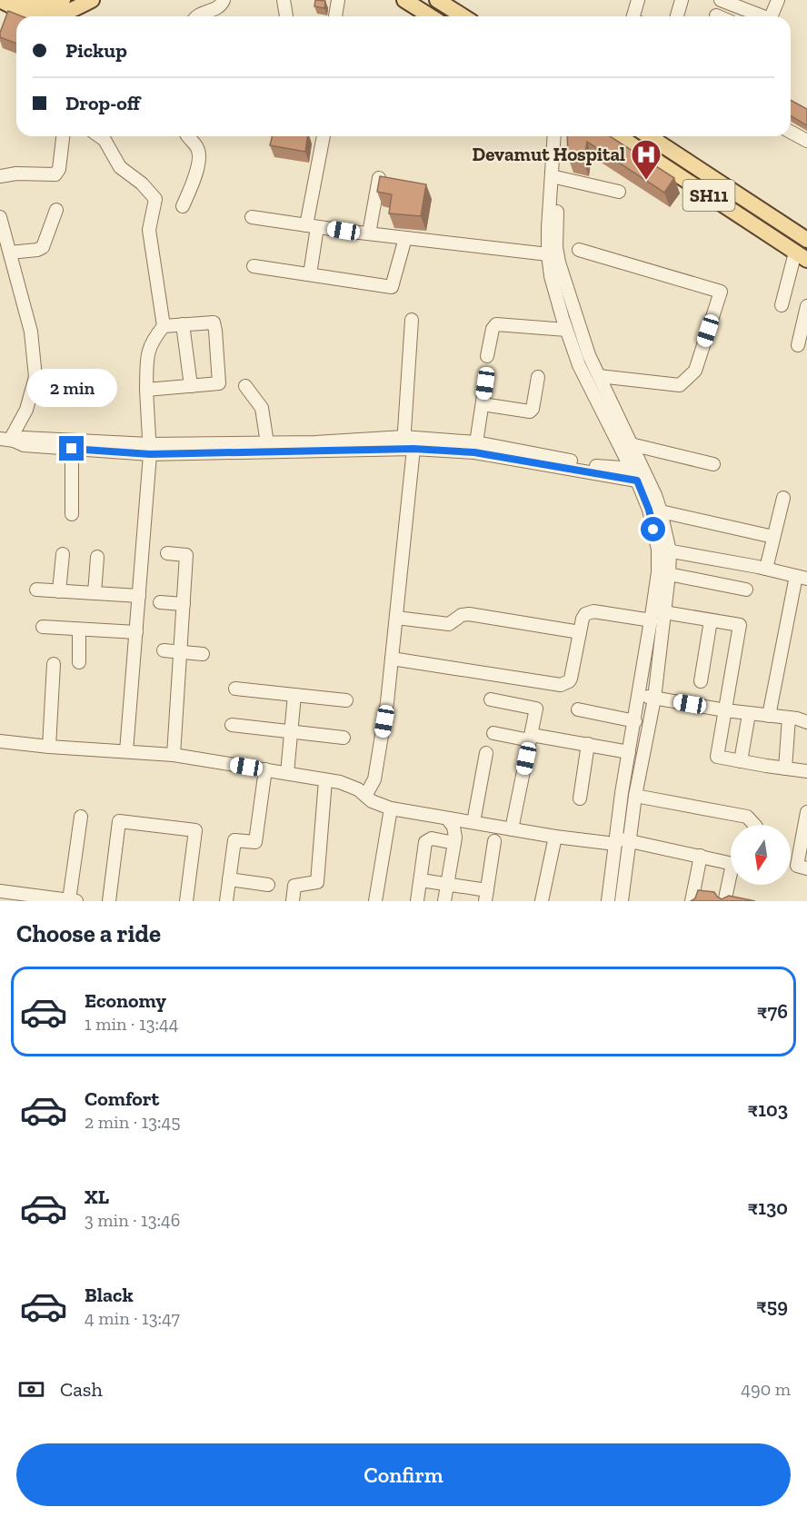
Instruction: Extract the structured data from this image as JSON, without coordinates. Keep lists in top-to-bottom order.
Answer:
{
  "streets": {
    "main road": ["SH11"]
  },
  "places": {
    "hospital": ["Devamut Hospital"]
  },
  "north": "bottom",
  "page": {
    "banner": ["Pickup", "Drop-off"],
    "bubble": "2 min",
    "heading": "Choose a ride",
    "list": [
      {
        "name": "Economy",
        "note": "1 min · 13:44",
        "value": "₹76"
      },
      {
        "name": "Comfort",
        "note": "2 min · 13:45",
        "value": "₹103"
      },
      {
        "name": "XL",
        "note": "3 min · 13:46",
        "value": "₹130"
      },
      {
        "name": "Black",
        "note": "4 min · 13:47",
        "value": "₹59"
      }
    ],
    "pay": ["Cash", "490 m"],
    "buttons": "Confirm"
  }
}
